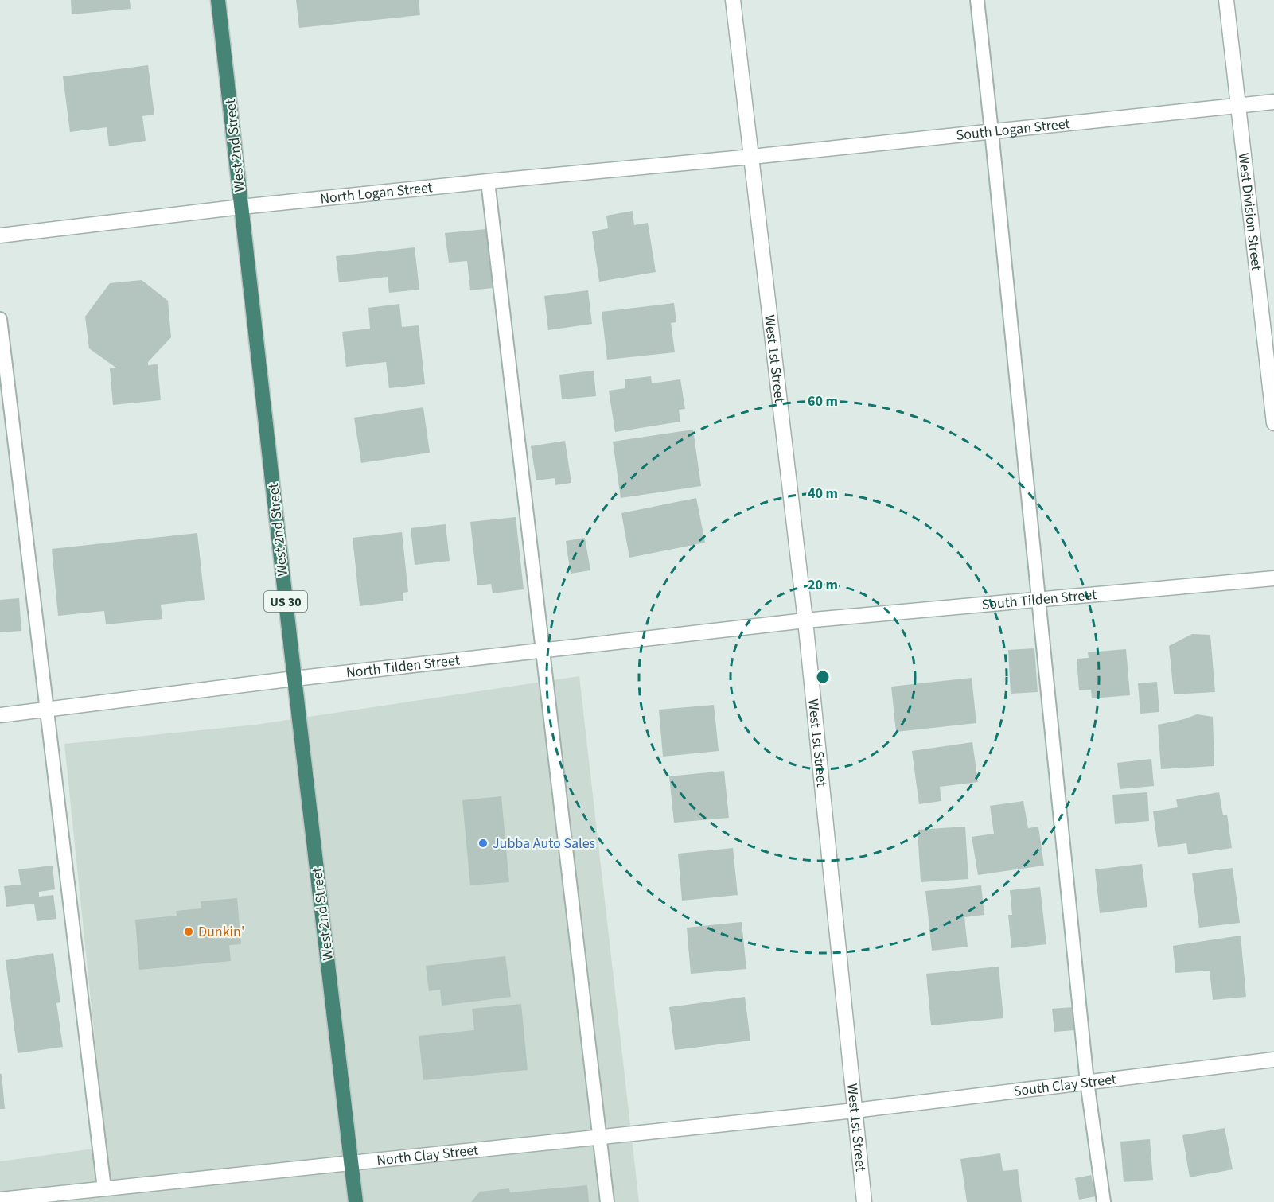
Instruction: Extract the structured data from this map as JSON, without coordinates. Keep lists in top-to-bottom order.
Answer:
{
  "streets": {
    "highway": ["West 2nd Street", "US 30"],
    "street": [
      "South Logan Street",
      "North Logan Street",
      "West Division Street",
      "West 1st Street",
      "South Tilden Street",
      "North Tilden Street",
      "South Clay Street",
      "North Clay Street"
    ]
  },
  "crossings": [
    ["South Logan Street", "North Logan Street"],
    ["South Logan Street", "West Division Street"],
    ["South Logan Street", "West 1st Street"],
    ["West 2nd Street", "North Logan Street"],
    ["West 2nd Street", "North Tilden Street"],
    ["West 2nd Street", "North Clay Street"],
    ["North Logan Street", "West 1st Street"],
    ["West 1st Street", "South Tilden Street"],
    ["West 1st Street", "North Tilden Street"],
    ["West 1st Street", "South Clay Street"],
    ["West 1st Street", "North Clay Street"],
    ["South Tilden Street", "North Tilden Street"],
    ["South Clay Street", "North Clay Street"]
  ],
  "places": ["Jubba Auto Sales", "Dunkin'"],
  "rings": ["60 m", "40 m", "20 m"]
}
